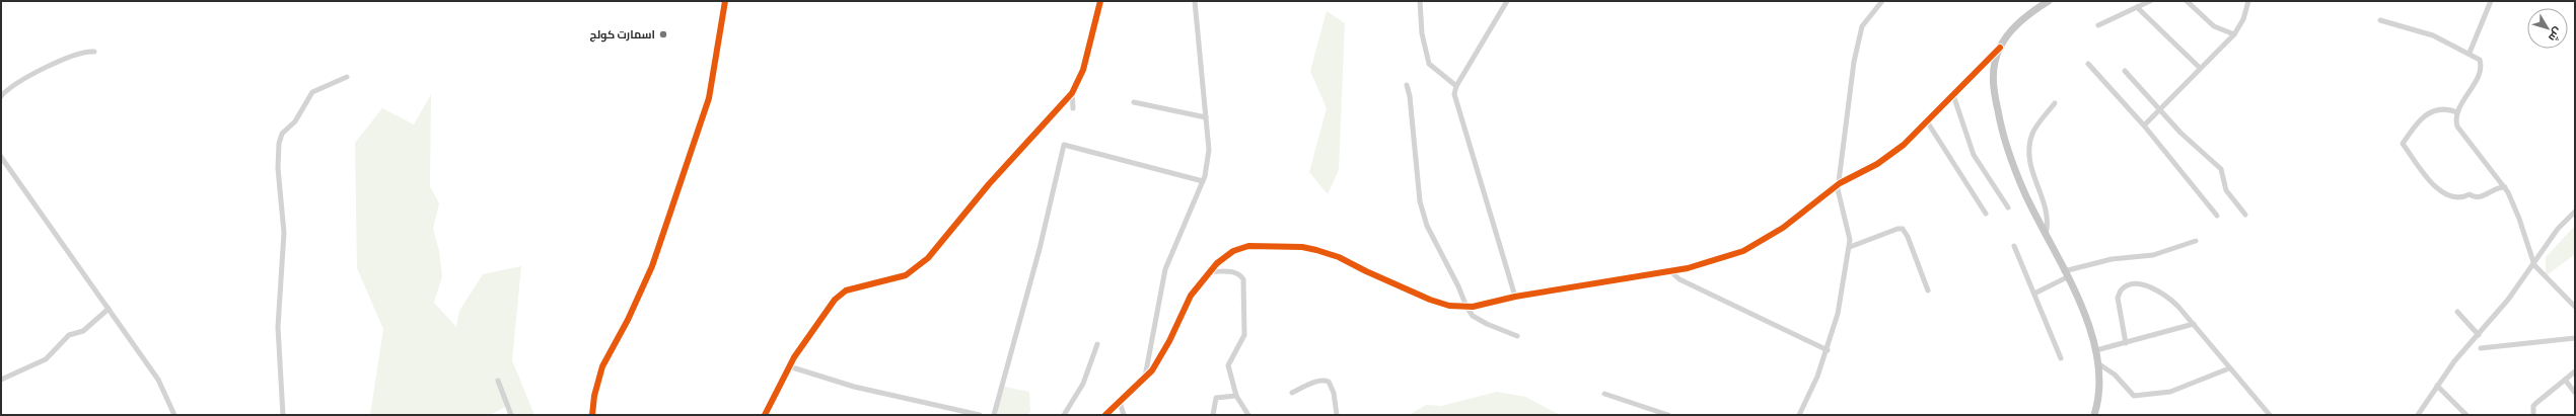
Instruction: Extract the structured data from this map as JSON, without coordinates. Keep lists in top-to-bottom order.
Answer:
{
  "places": ["اسمارت كولج"],
  "north": "bottom right"
}
